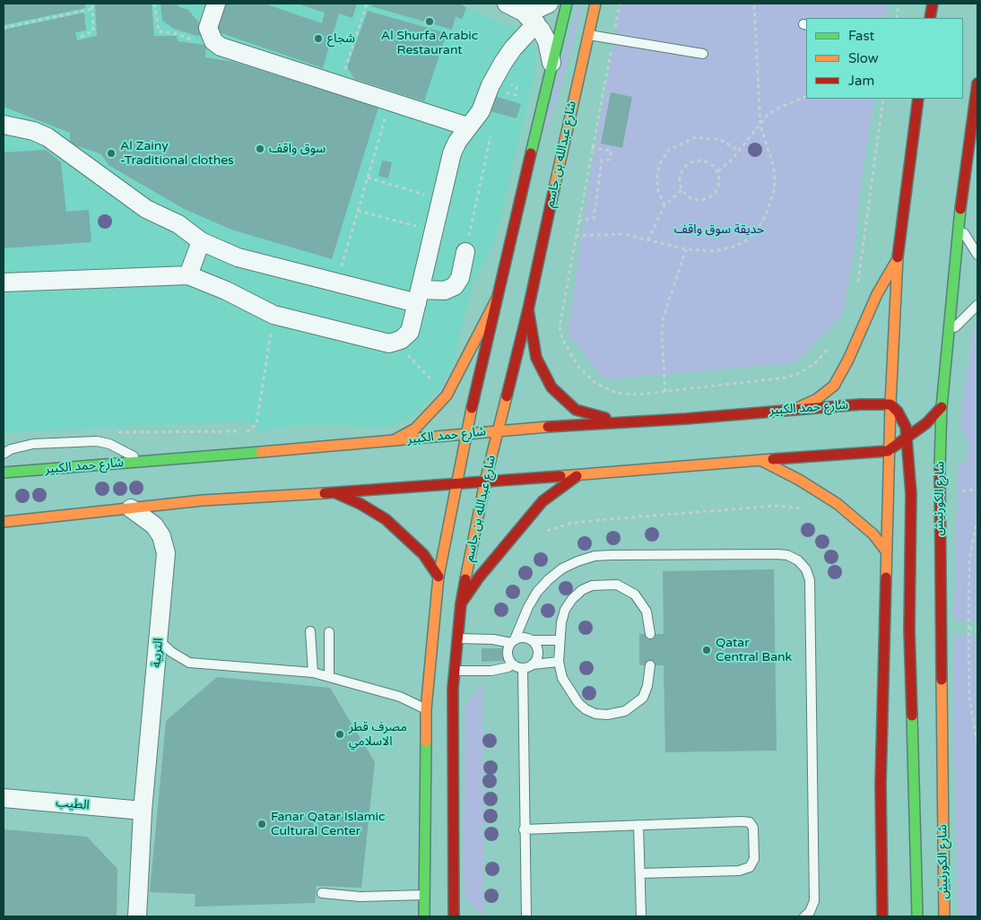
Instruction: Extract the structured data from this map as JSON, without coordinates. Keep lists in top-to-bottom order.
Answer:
{
  "streets": {
    "main road": ["شارع عبدالله بن جاسم", "شارع حمد الكبير", "شارع الكورنيش"],
    "street": ["التربية", "الطيب"]
  },
  "crossings": [
    ["شارع عبدالله بن جاسم", "شارع حمد الكبير"],
    ["التربية", "الطيب"]
  ],
  "parks": ["حديقة سوق واقف"],
  "places": [
    "Al Shurfa Arabic Restaurant",
    "شجاع",
    "سوق واقف",
    "Al Zainy -Traditional clothes",
    "Qatar Central Bank",
    "مصرف قطر الاسلامي",
    "Fanar Qatar Islamic Cultural Center"
  ],
  "legend": ["Fast", "Slow", "Jam"]
}
